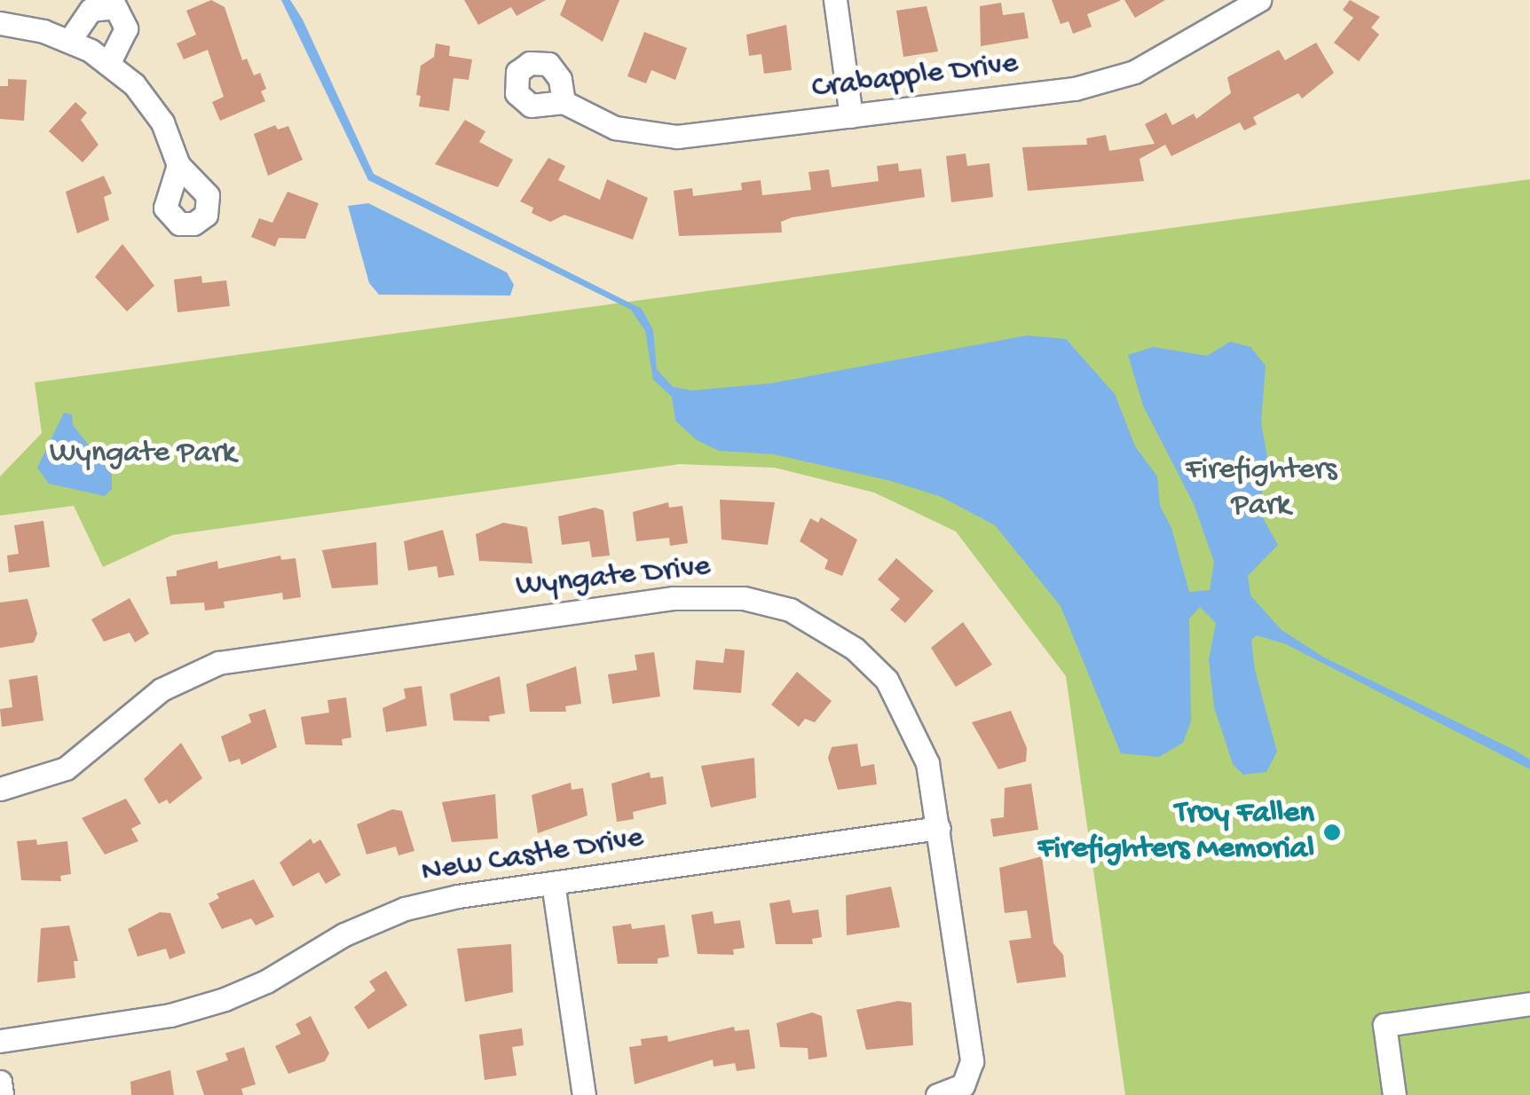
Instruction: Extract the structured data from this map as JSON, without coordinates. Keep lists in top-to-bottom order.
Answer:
{
  "streets": {
    "street": ["Crabapple Drive", "Wyngate Drive", "New Castle Drive"]
  },
  "crossings": [
    ["Wyngate Drive", "New Castle Drive"]
  ],
  "parks": ["Wyngate Park", "Firefighters Park"],
  "places": ["Troy Fallen Firefighters Memorial"]
}
